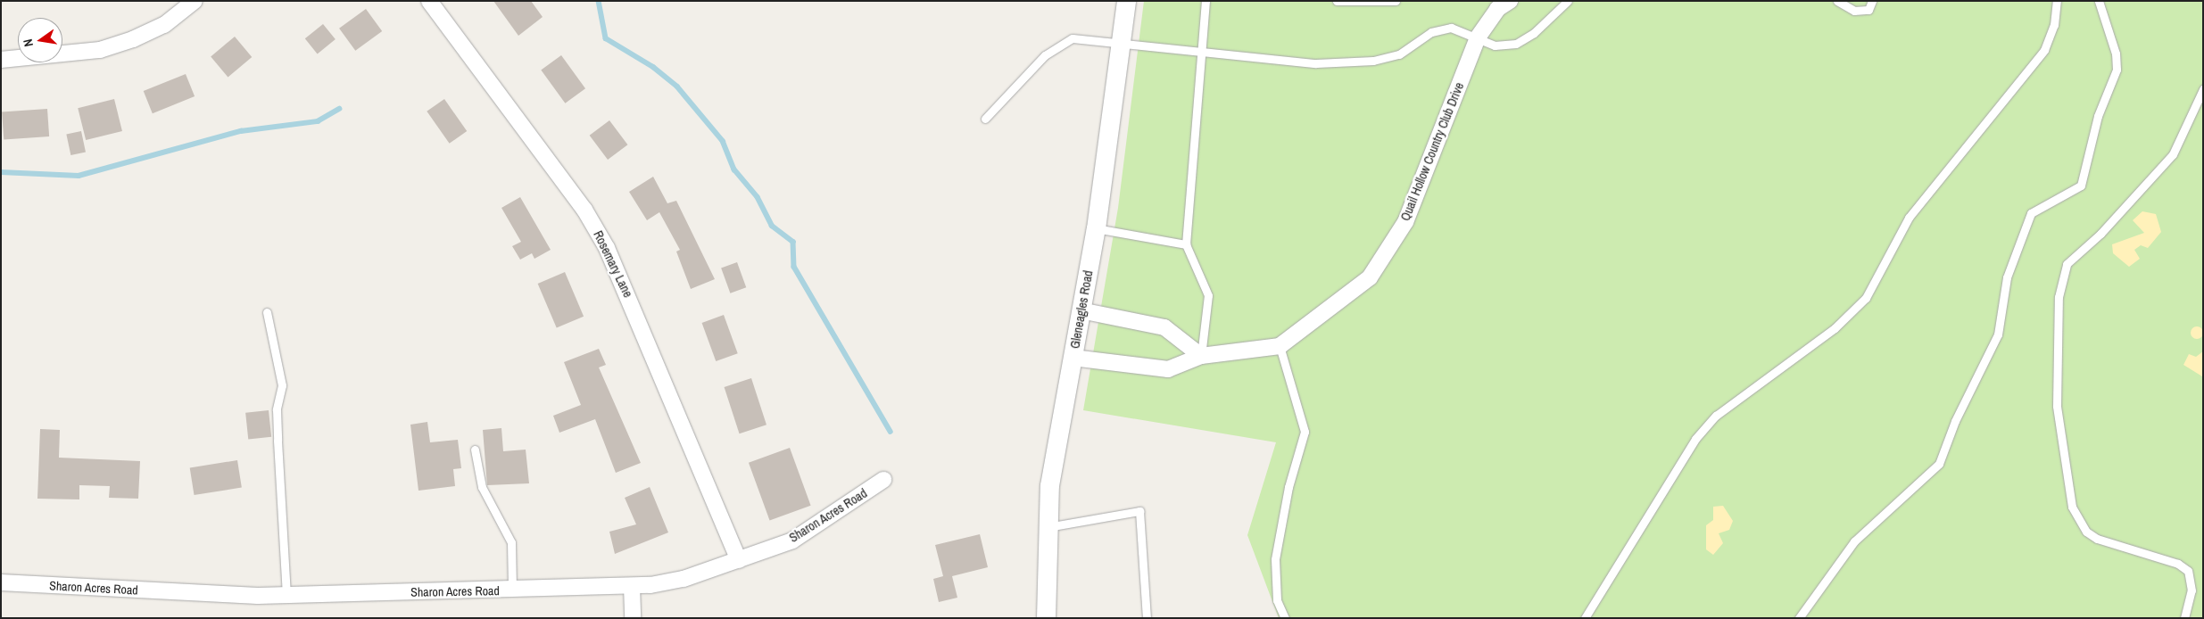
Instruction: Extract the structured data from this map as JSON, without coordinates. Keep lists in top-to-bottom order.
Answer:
{
  "streets": {
    "street": [
      "Quail Hollow Country Club Drive",
      "Rosemary Lane",
      "Gleneagles Road",
      "Sharon Acres Road"
    ]
  },
  "crossings": [
    ["Rosemary Lane", "Sharon Acres Road"]
  ],
  "north": "left"
}
